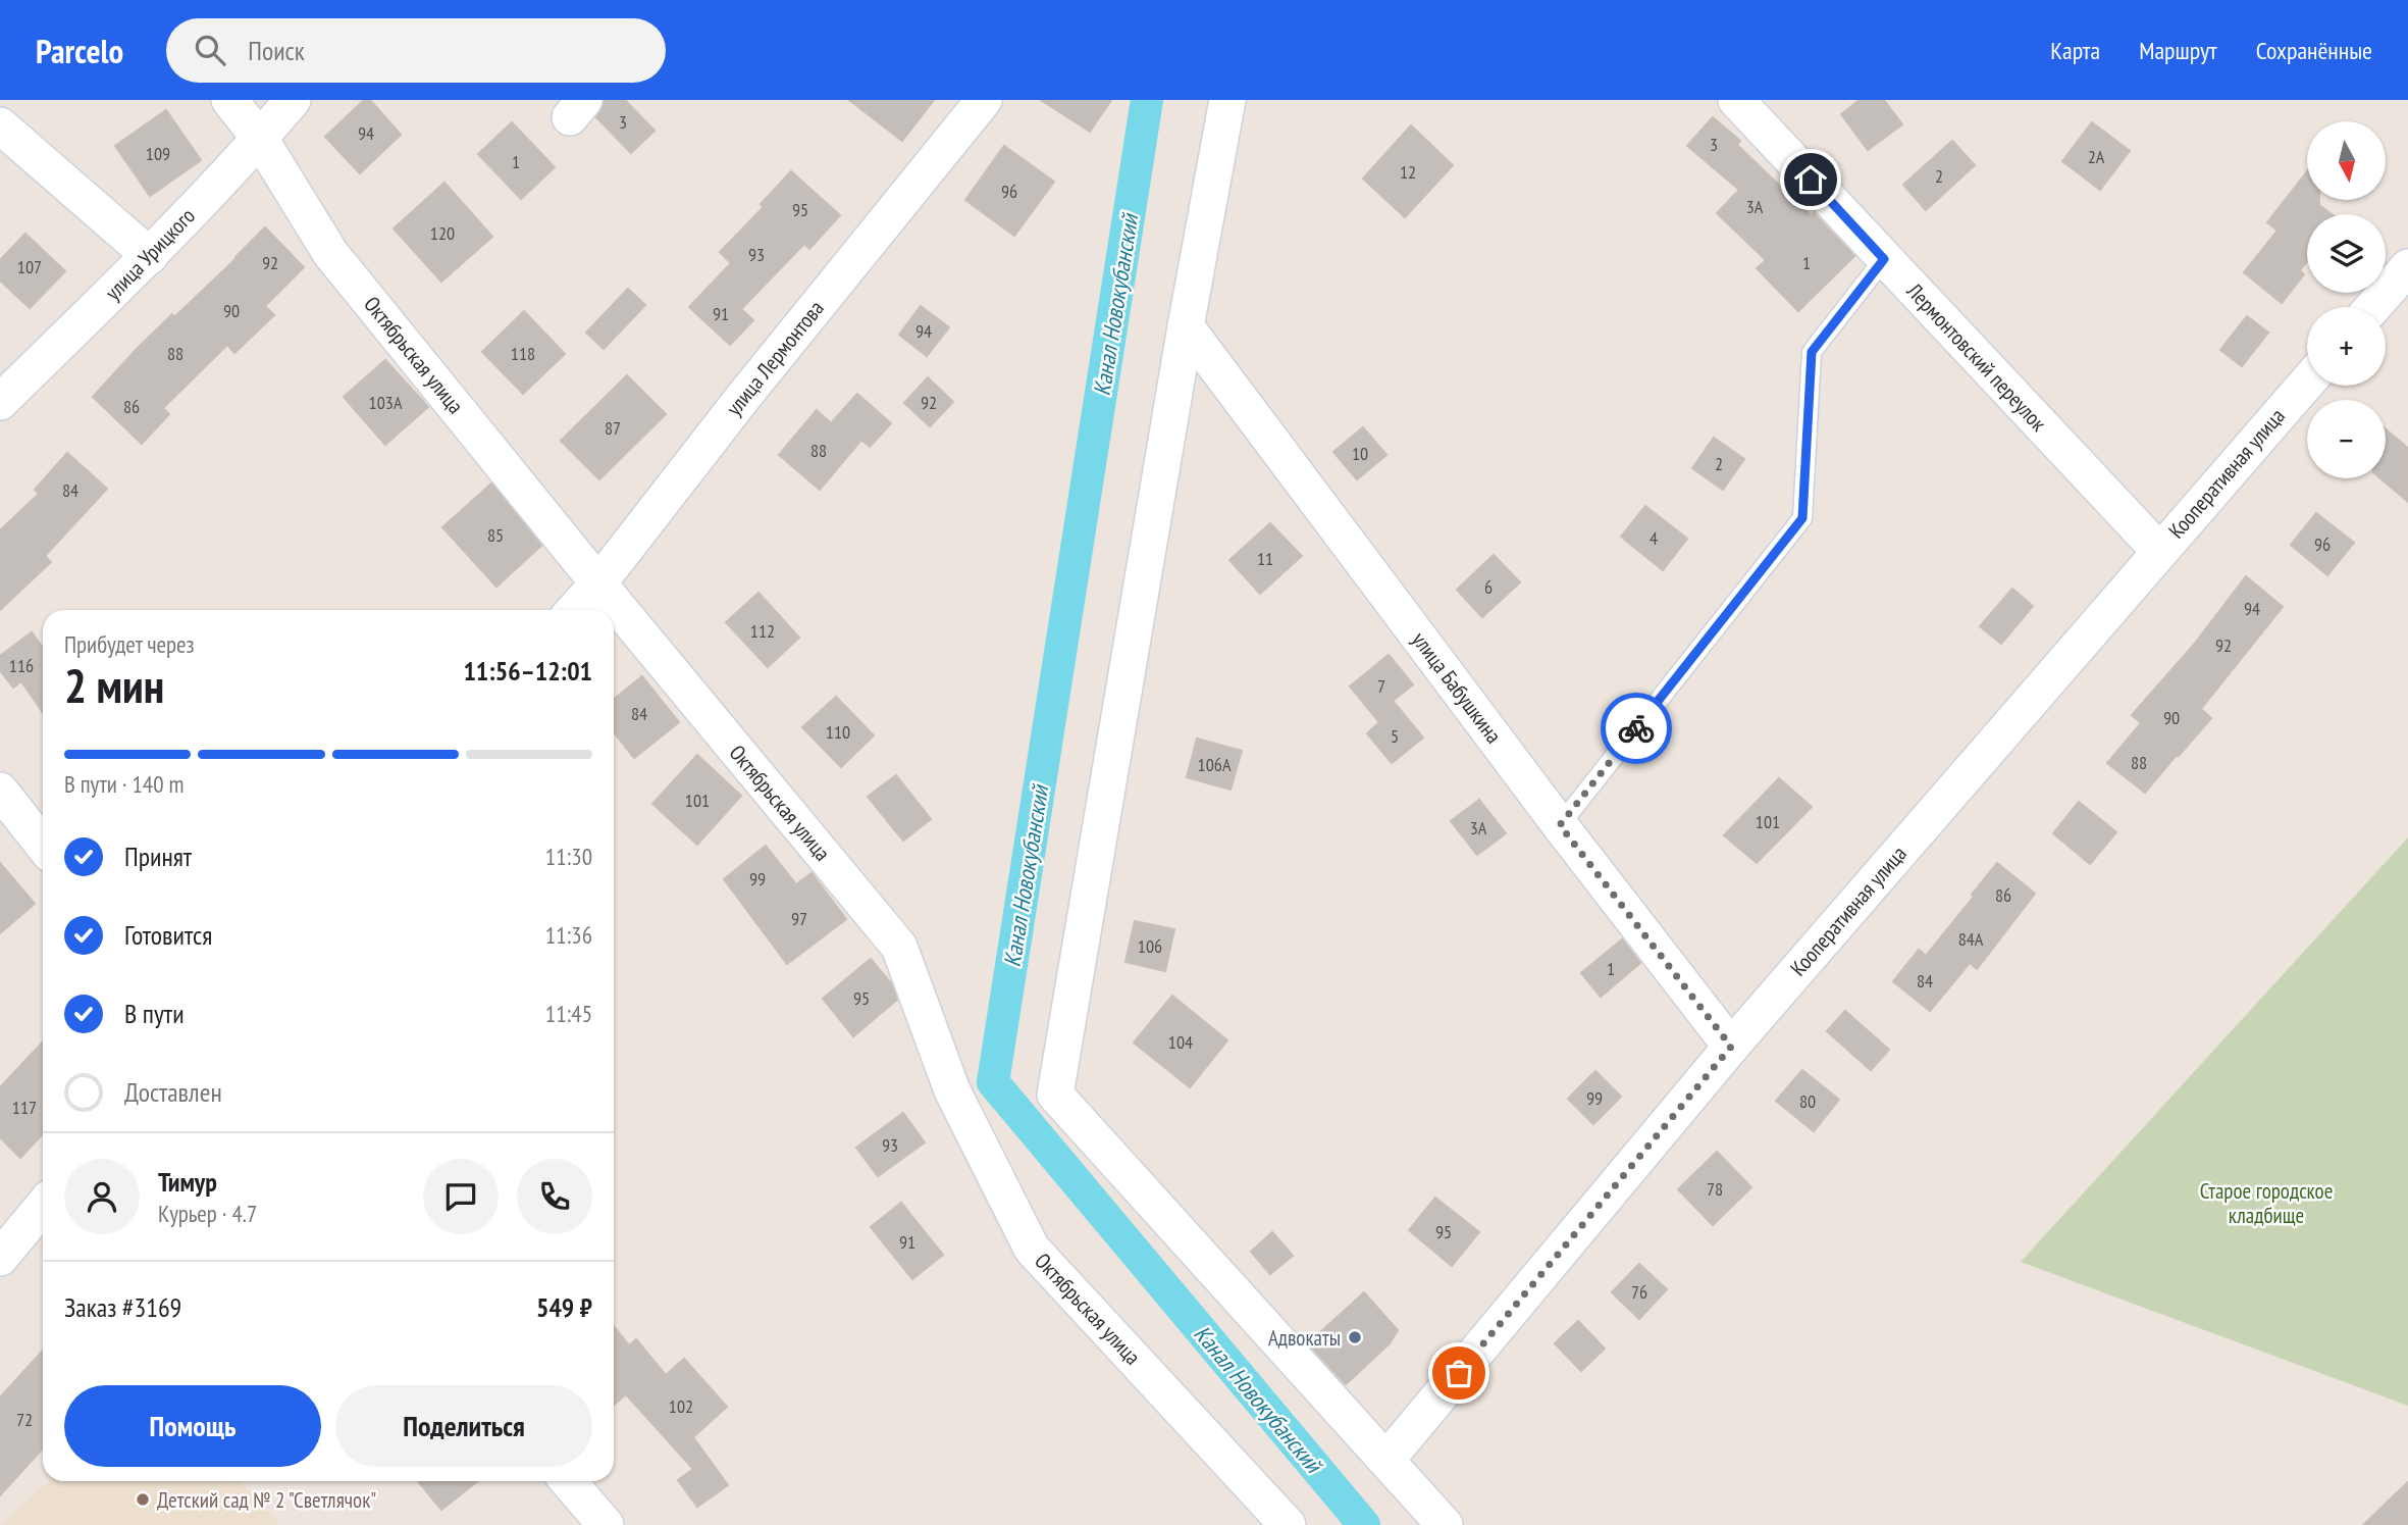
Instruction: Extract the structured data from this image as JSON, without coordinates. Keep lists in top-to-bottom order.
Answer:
{
  "streets": {
    "street": [
      "улица Урицкого",
      "Октябрьская улица",
      "Лермонтовский переулок",
      "улица Лермонтова",
      "Кооперативная улица",
      "улица Бабушкина"
    ]
  },
  "crossings": [
    ["улица Урицкого", "Октябрьская улица"],
    ["Октябрьская улица", "улица Лермонтова"],
    ["Лермонтовский переулок", "Кооперативная улица"],
    ["Кооперативная улица", "улица Бабушкина"]
  ],
  "water": ["Канал Новокубанский"],
  "parks": ["Старое городское кладбище"],
  "places": ["Адвокаты", "Детский сад № 2 \"Светлячок\""],
  "house_numbers": [
    "3",
    "94",
    "3",
    "109",
    "2А",
    "1",
    "12",
    "2",
    "96",
    "3А",
    "95",
    "120",
    "93",
    "92",
    "1",
    "107",
    "90",
    "91",
    "94",
    "88",
    "118",
    "103А",
    "92",
    "86",
    "87",
    "88",
    "10",
    "2",
    "84",
    "85",
    "4",
    "96",
    "11",
    "6",
    "94",
    "112",
    "92",
    "116",
    "7",
    "84",
    "90",
    "110",
    "5",
    "88",
    "106А",
    "101",
    "101",
    "3А",
    "99",
    "86",
    "97",
    "84А",
    "106",
    "1",
    "84",
    "95",
    "104",
    "99",
    "80",
    "117",
    "93",
    "78",
    "95",
    "91",
    "76",
    "102",
    "72"
  ],
  "north": "bottom",
  "page": {
    "header": "Parcelo",
    "search": "Поиск",
    "nav": ["Карта", "Маршрут", "Сохранённые"],
    "map_buttons": ["+", "−"],
    "heading": ["2 мин", "Прибудет через", "11:56–12:01"],
    "panel": [
      "Тимур",
      "Курьер · 4.7",
      "Заказ #3169",
      "549 ₽"
    ],
    "bar": "В пути · 140 m",
    "list": [
      ["Принят", "11:30"],
      ["Готовится", "11:36"],
      ["В пути", "11:45"],
      "Доставлен"
    ],
    "buttons": ["Помощь", "Поделиться"]
  }
}
